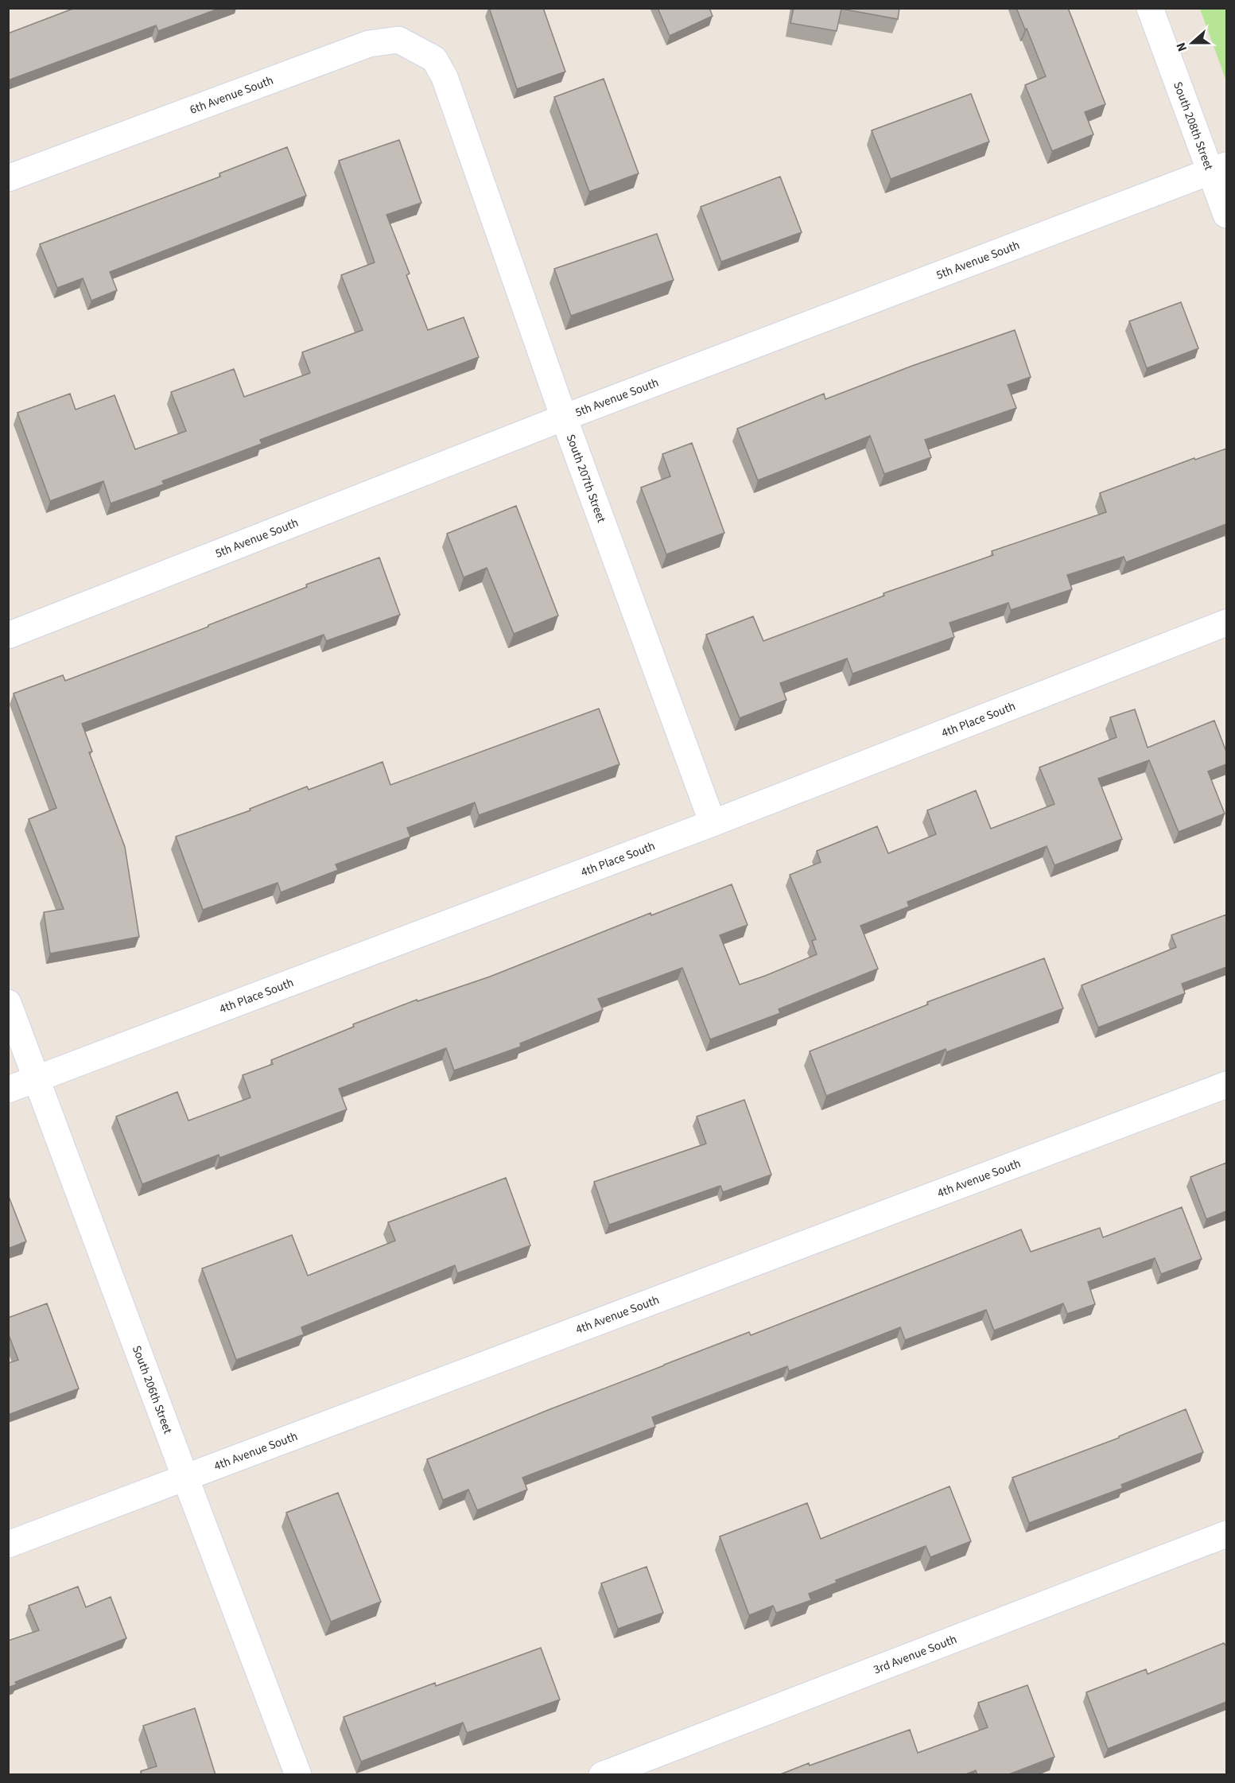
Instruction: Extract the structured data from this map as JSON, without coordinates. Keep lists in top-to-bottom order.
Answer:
{
  "streets": {
    "street": [
      "6th Avenue South",
      "South 208th Street",
      "5th Avenue South",
      "South 207th Street",
      "4th Place South",
      "4th Avenue South",
      "South 206th Street",
      "3rd Avenue South"
    ]
  },
  "crossings": [
    ["6th Avenue South", "South 207th Street"],
    ["South 208th Street", "5th Avenue South"],
    ["5th Avenue South", "South 207th Street"],
    ["South 207th Street", "4th Place South"],
    ["4th Place South", "South 206th Street"],
    ["4th Avenue South", "South 206th Street"]
  ],
  "north": "left"
}
